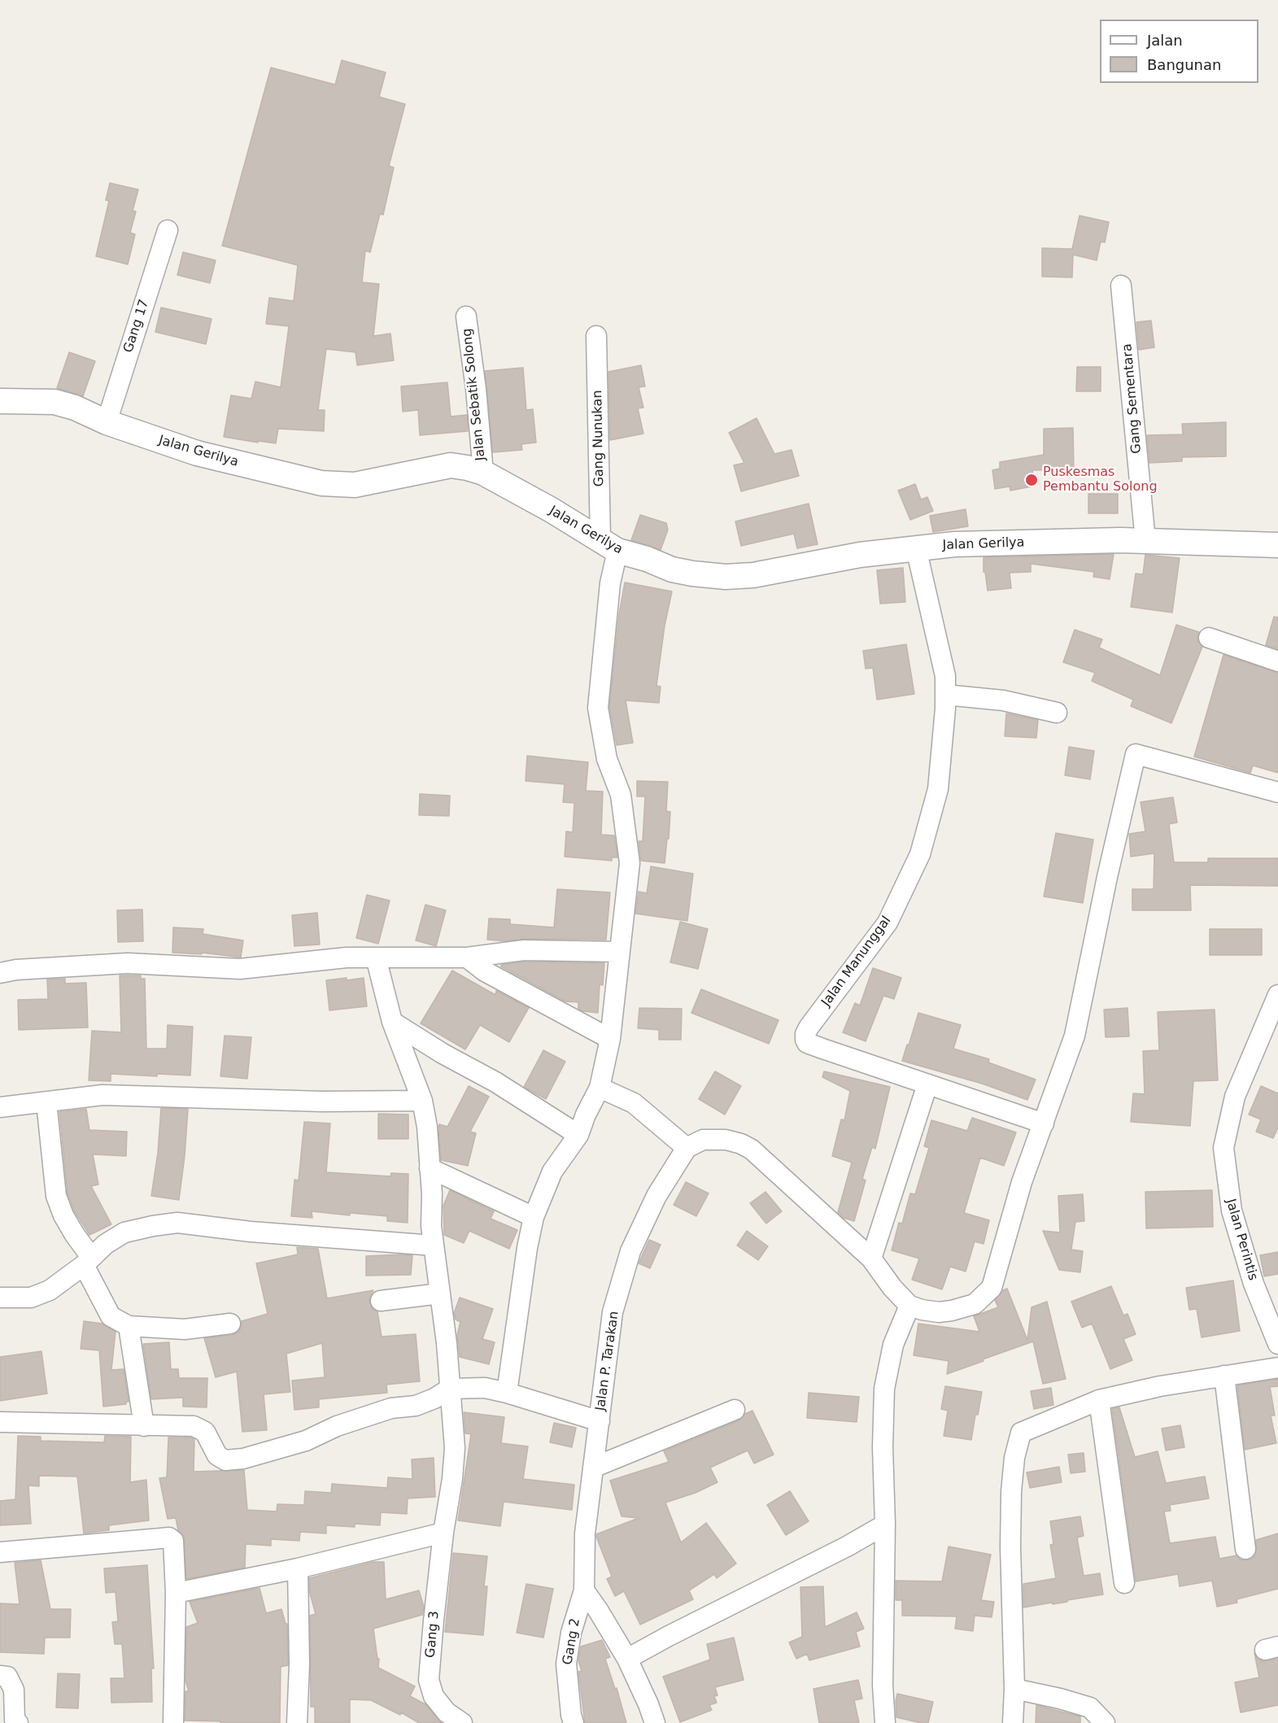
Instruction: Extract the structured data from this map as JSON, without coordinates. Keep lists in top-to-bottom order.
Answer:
{
  "streets": {
    "street": [
      "Gang 17",
      "Jalan Sebatik Solong",
      "Gang Sementara",
      "Gang Nunukan",
      "Jalan Gerilya",
      "Jalan Manunggal",
      "Jalan Perintis",
      "Jalan P. Tarakan",
      "Gang 3",
      "Gang 2"
    ]
  },
  "crossings": [
    ["Gang 17", "Jalan Gerilya"],
    ["Jalan Sebatik Solong", "Jalan Gerilya"],
    ["Gang Sementara", "Jalan Gerilya"],
    ["Gang Nunukan", "Jalan Gerilya"],
    ["Jalan Gerilya", "Jalan Manunggal"],
    ["Jalan P. Tarakan", "Gang 2"]
  ],
  "places": ["Puskesmas Pembantu Solong"],
  "legend": ["Jalan", "Bangunan"]
}
